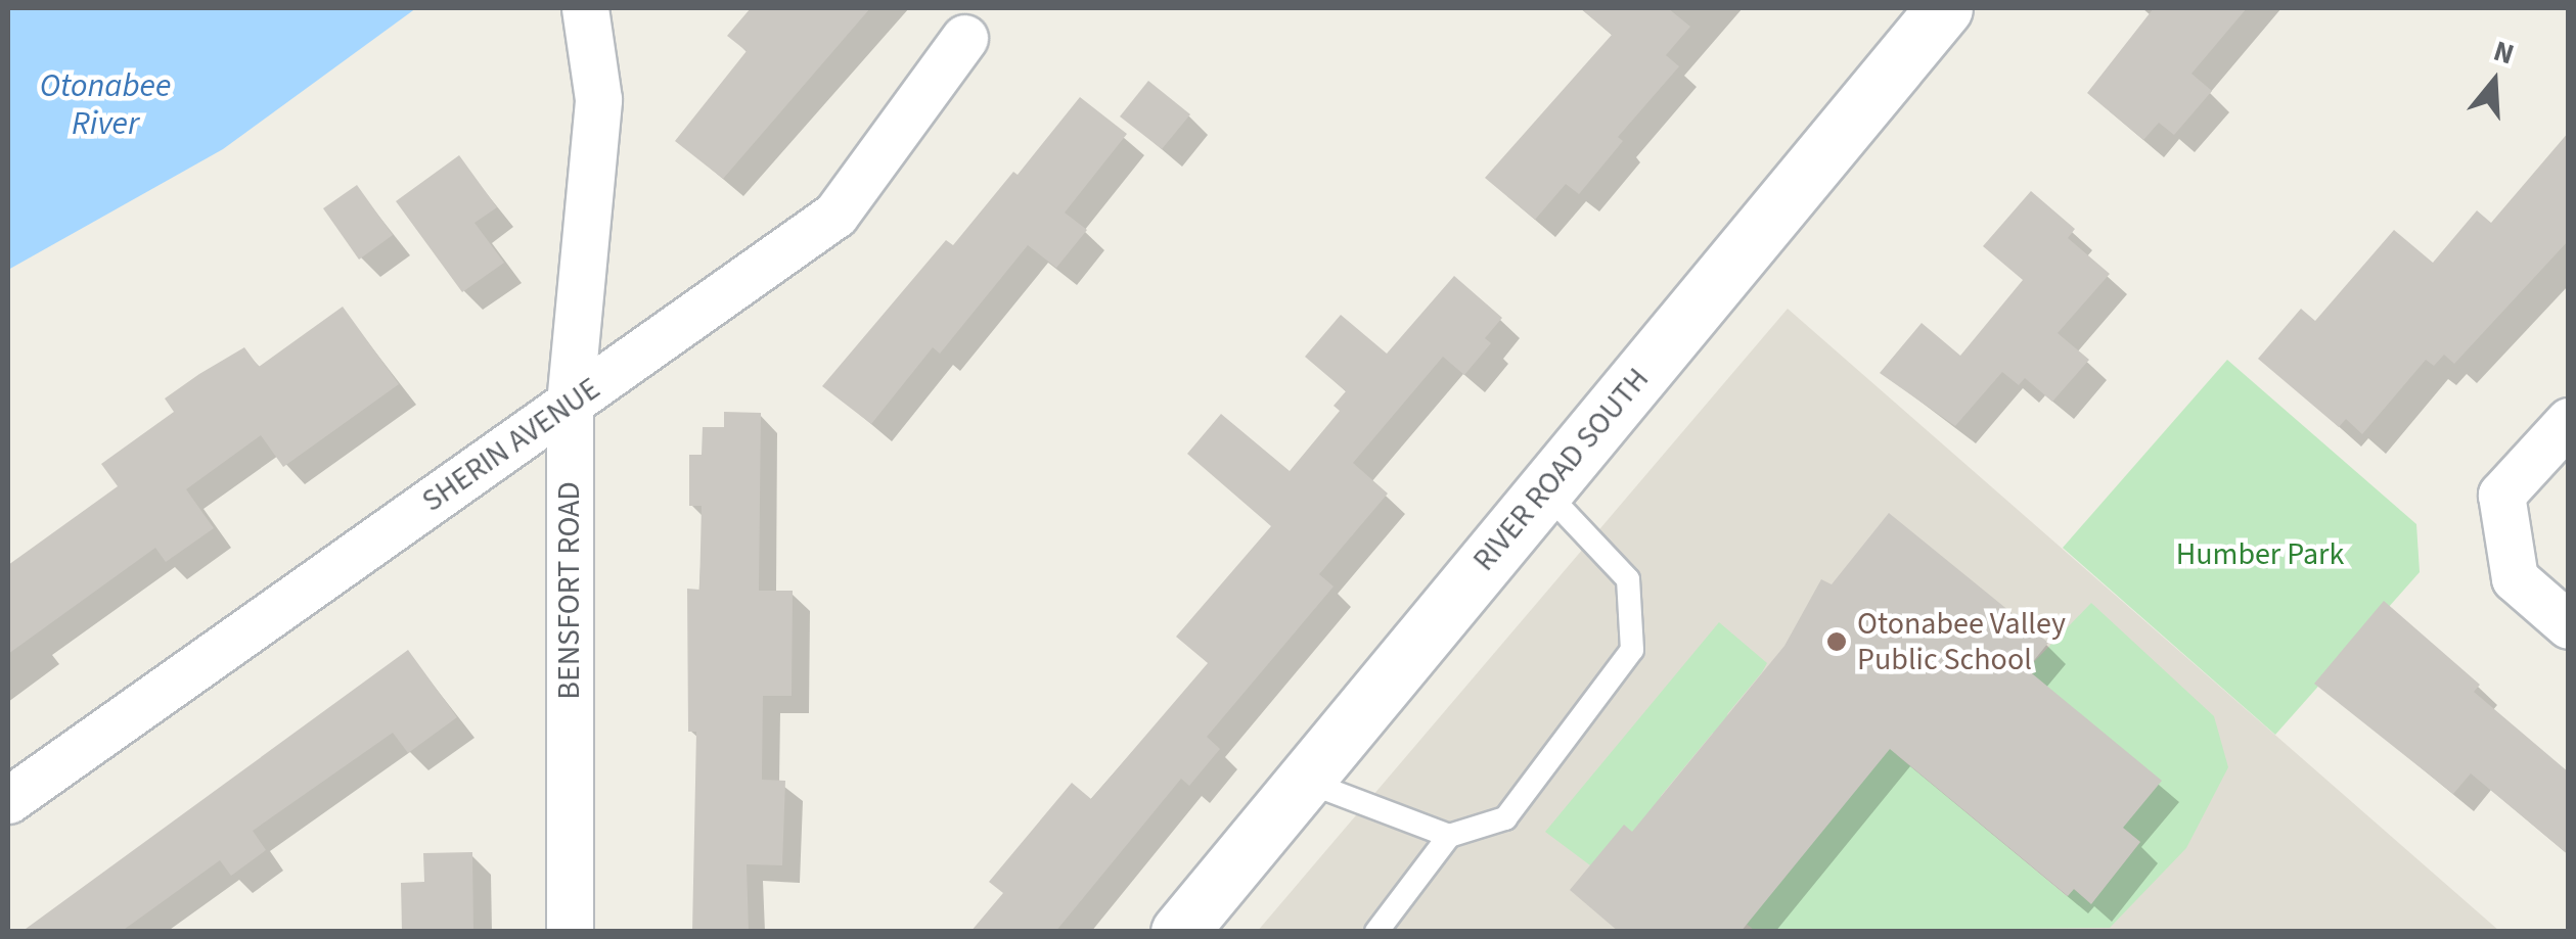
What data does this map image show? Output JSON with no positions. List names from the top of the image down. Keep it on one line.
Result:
{"streets":{"street":["SHERIN AVENUE","RIVER ROAD SOUTH","BENSFORT ROAD"]},"crossings":[["SHERIN AVENUE","BENSFORT ROAD"]],"water":["Otonabee River"],"parks":["Humber Park"],"places":["Otonabee Valley Public School"],"north":"top"}
